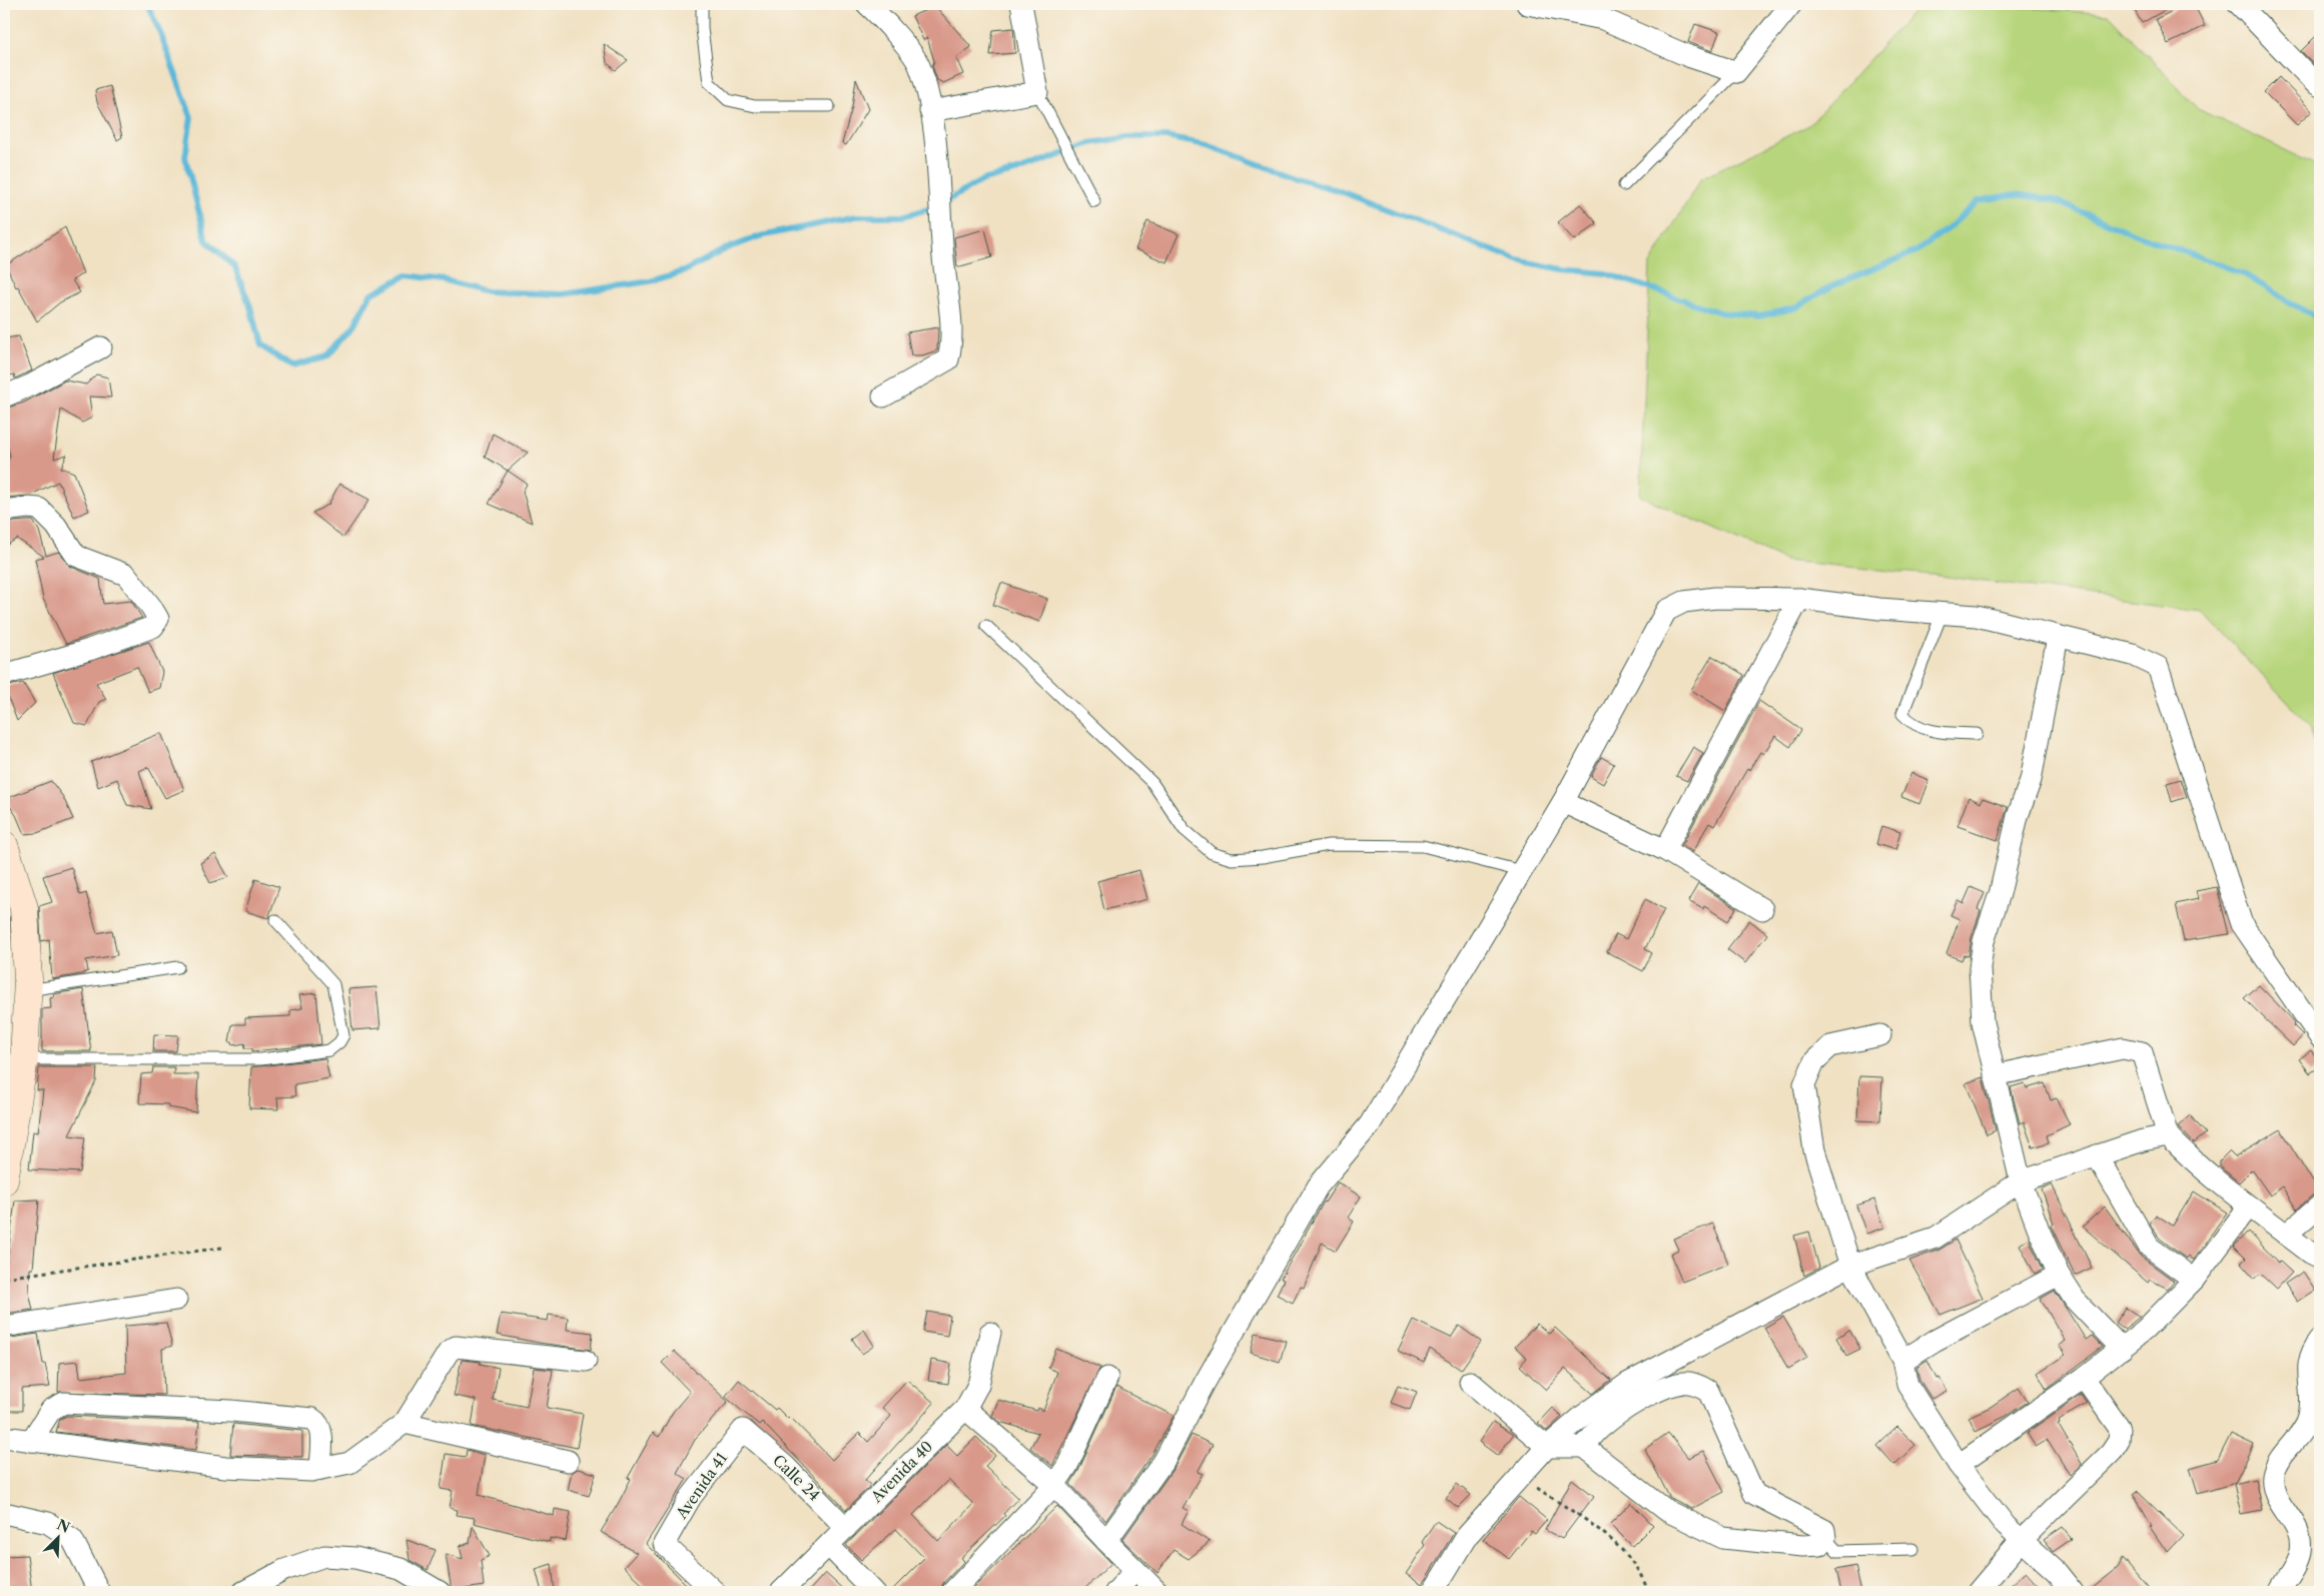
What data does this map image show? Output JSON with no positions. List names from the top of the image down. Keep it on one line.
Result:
{"streets":{"street":["Avenida 40","Calle 24","Avenida 41"]},"crossings":[["Avenida 40","Calle 24"],["Calle 24","Avenida 41"]],"north":"top right"}
